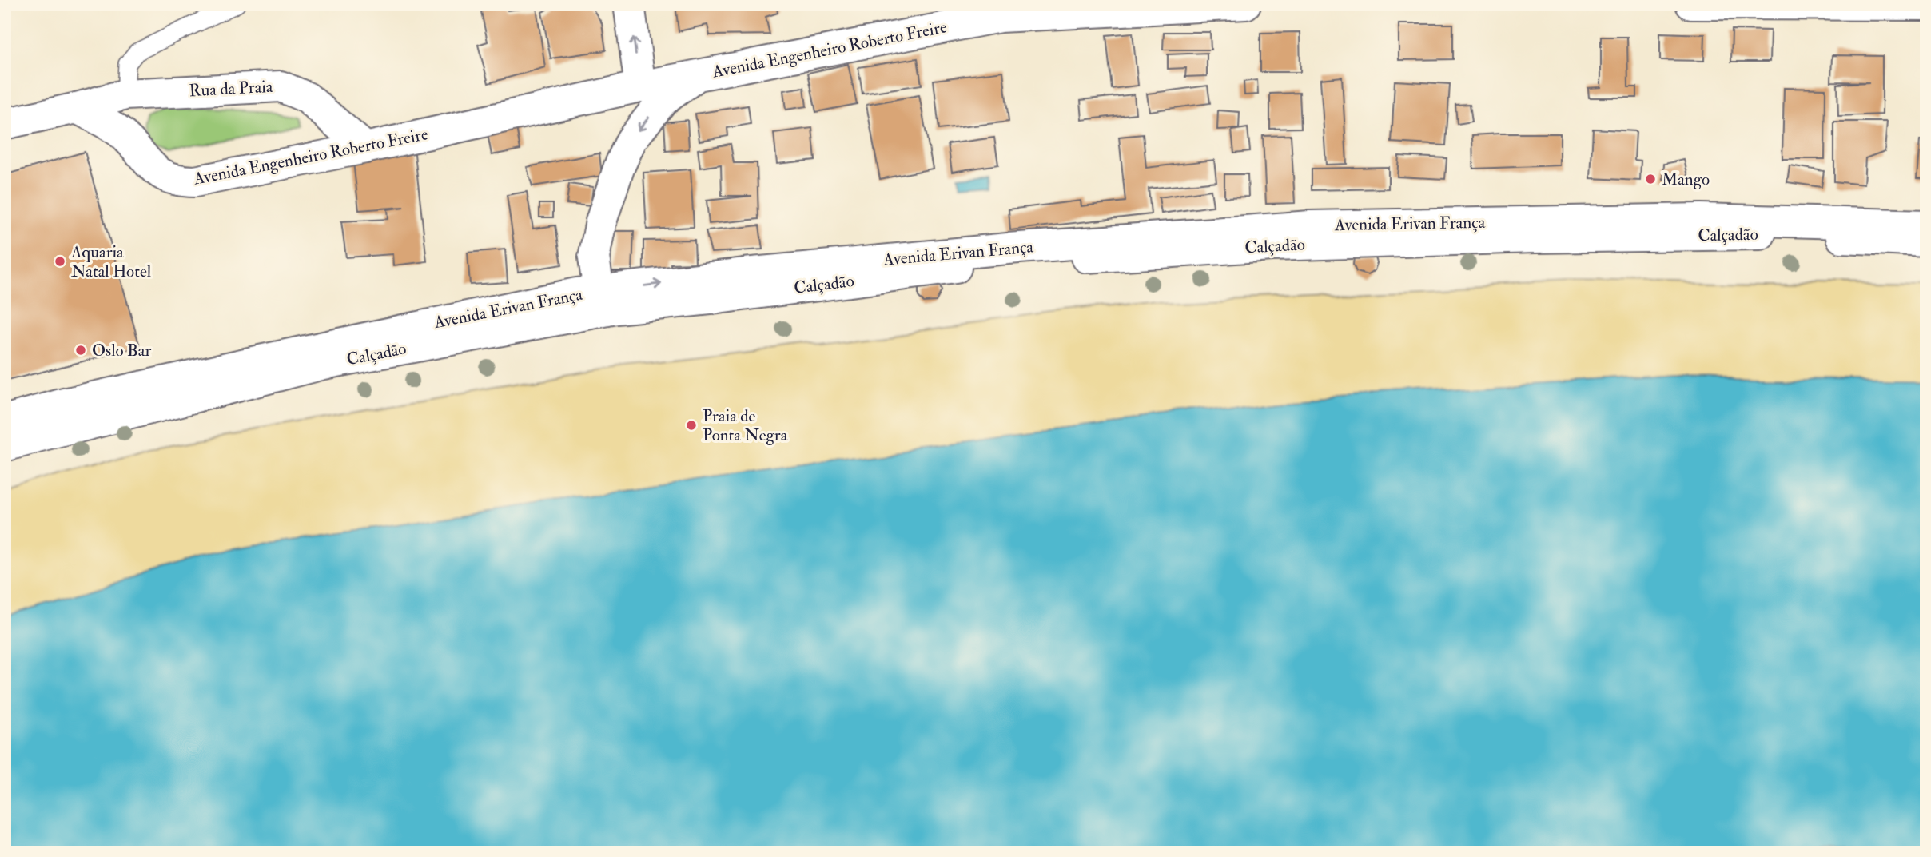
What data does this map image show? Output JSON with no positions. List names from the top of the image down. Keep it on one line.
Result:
{"streets":{"street":["Avenida Engenheiro Roberto Freire","Rua da Praia","Avenida Erivan França","Calçadão"]},"crossings":[["Avenida Engenheiro Roberto Freire","Rua da Praia"],["Avenida Engenheiro Roberto Freire","Avenida Erivan França"]],"one_way":["Avenida Erivan França"],"places":["Mango","Aquaria Natal Hotel","Oslo Bar","Praia de Ponta Negra"]}
